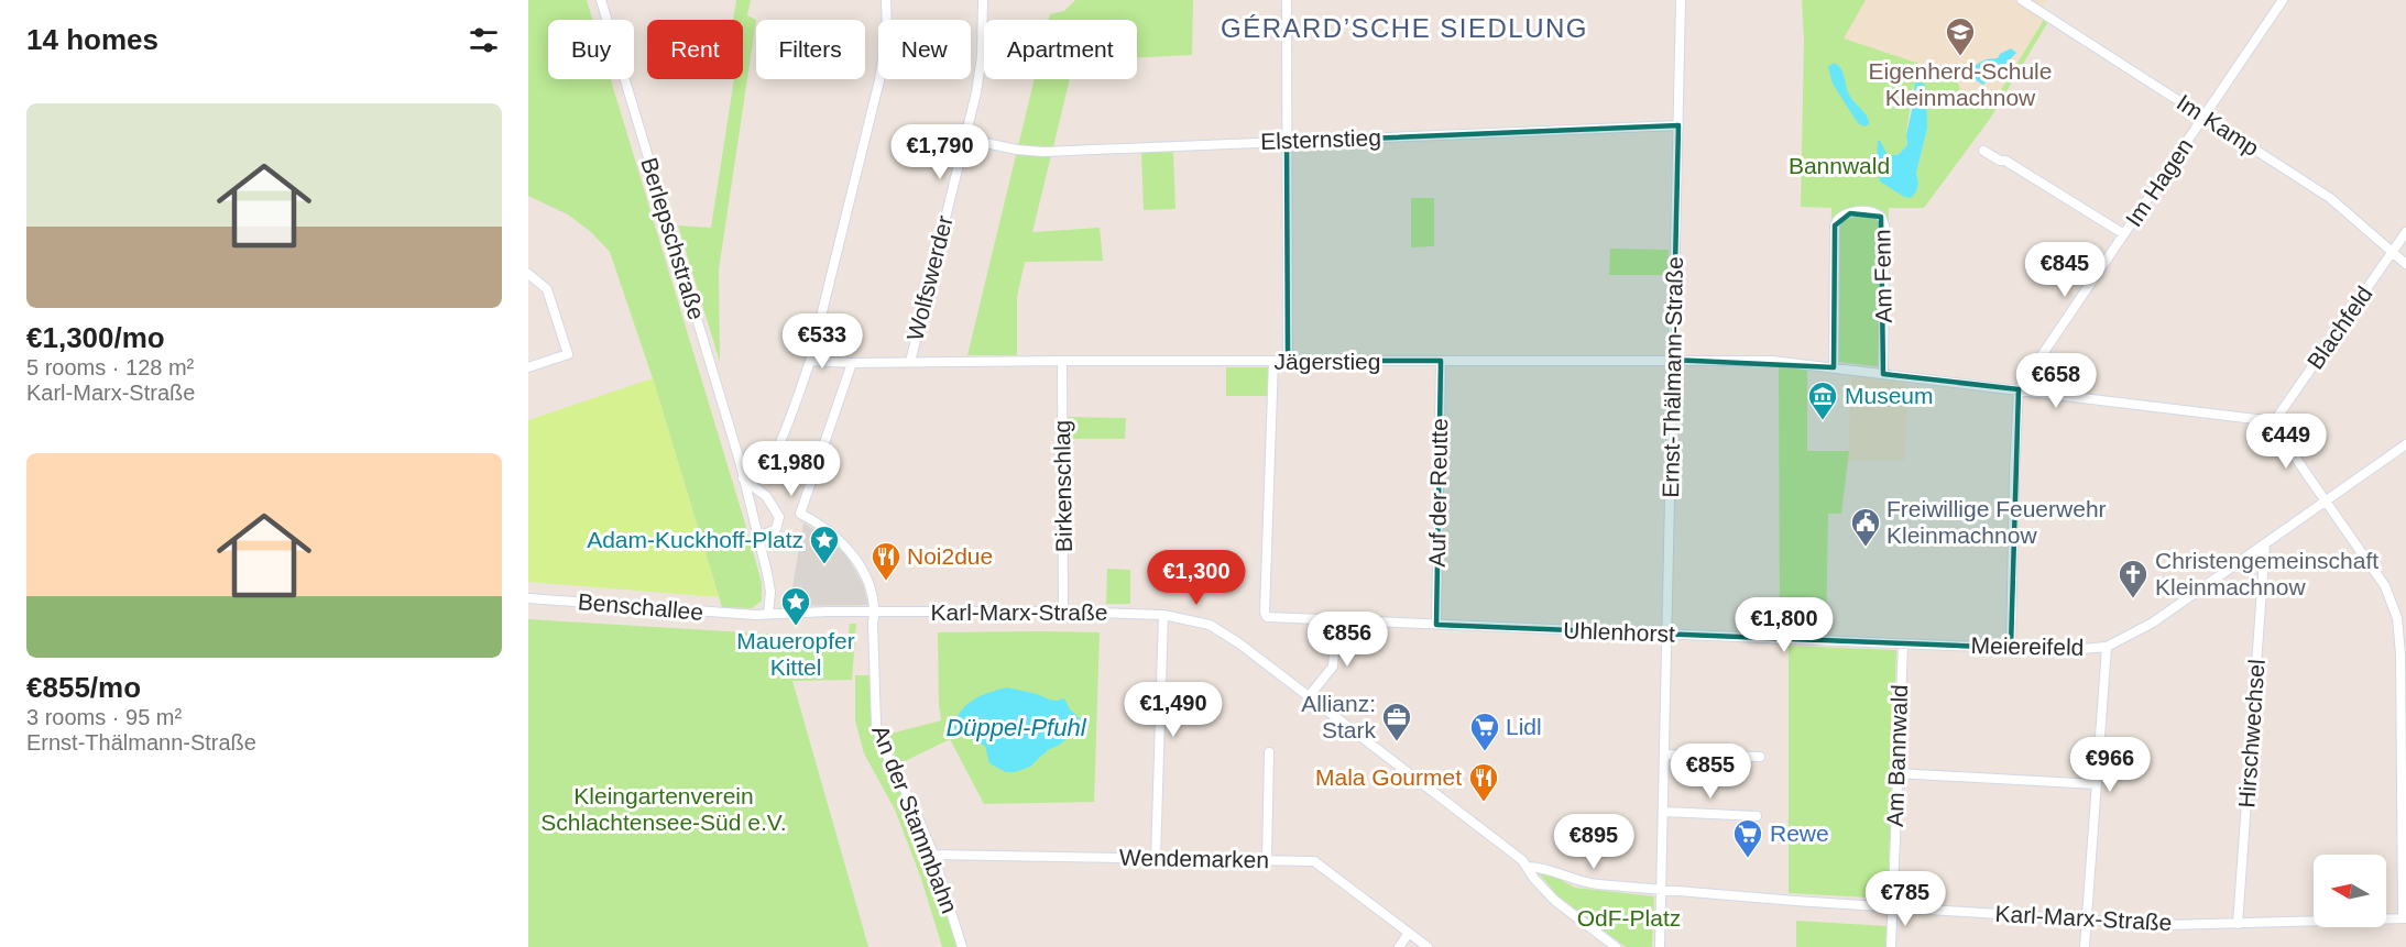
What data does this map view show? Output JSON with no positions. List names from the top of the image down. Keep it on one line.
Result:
{"streets":{"street":["Im Kamp","Elsternstieg","Im Hagen","Berlepschstraße","Am Fenn","Wolfswerder","Blachfeld","Jägerstieg","Ernst-Thälmann-Straße","Birkenschlag","Auf der Reutte","Benschallee","Karl-Marx-Straße","Uhlenhorst","Meiereifeld","Hirschwechsel","Am Bannwald","An der Stammbahn","Wendemarken"]},"crossings":[["Im Kamp","Im Hagen"],["Im Kamp","Blachfeld"],["Elsternstieg","Wolfswerder"],["Elsternstieg","Ernst-Thälmann-Straße"],["Im Hagen","Jägerstieg"],["Berlepschstraße","Karl-Marx-Straße"],["Am Fenn","Jägerstieg"],["Wolfswerder","Jägerstieg"],["Blachfeld","Jägerstieg"],["Jägerstieg","Ernst-Thälmann-Straße"],["Jägerstieg","Birkenschlag"],["Jägerstieg","Auf der Reutte"],["Jägerstieg","Uhlenhorst"],["Ernst-Thälmann-Straße","Karl-Marx-Straße"],["Ernst-Thälmann-Straße","Uhlenhorst"],["Birkenschlag","Karl-Marx-Straße"],["Auf der Reutte","Uhlenhorst"],["Benschallee","Karl-Marx-Straße"],["Karl-Marx-Straße","Hirschwechsel"],["Karl-Marx-Straße","Am Bannwald"],["Karl-Marx-Straße","An der Stammbahn"],["Uhlenhorst","Meiereifeld"],["Uhlenhorst","Am Bannwald"],["Meiereifeld","Hirschwechsel"],["Meiereifeld","Am Bannwald"],["An der Stammbahn","Wendemarken"]],"districts":["GÉRARD’SCHE SIEDLUNG"],"water":["Düppel-Pfuhl"],"parks":["Bannwald","Kleingartenverein Schlachtensee-Süd e.V.","OdF-Platz"],"places":{"school or university":["Eigenherd-Schule Kleinmachnow"],"museum":["Museum"],"public building":["Freiwillige Feuerwehr Kleinmachnow"],"place":["Adam-Kuckhoff-Platz","Maueropfer Kittel"],"restaurant":["Noi2due","Mala Gourmet"],"church":["Christengemeinschaft Kleinmachnow"],"office":["Allianz: Stark"],"supermarket":["Lidl","Rewe"]},"north":"left","page":{"heading":"14 homes","chip":["Buy","Rent","Filters","New","Apartment"],"list":[{"name":"€1,300/mo","note":"5 rooms · 128 m² · Karl-Marx-Straße"},{"name":"€855/mo","note":"3 rooms · 95 m² · Ernst-Thälmann-Straße"}],"price":["€1,790","€845","€533","€658","€449","€1,980","€1,300","€1,800","€856","€1,490","€966","€855","€895","€785"]}}
